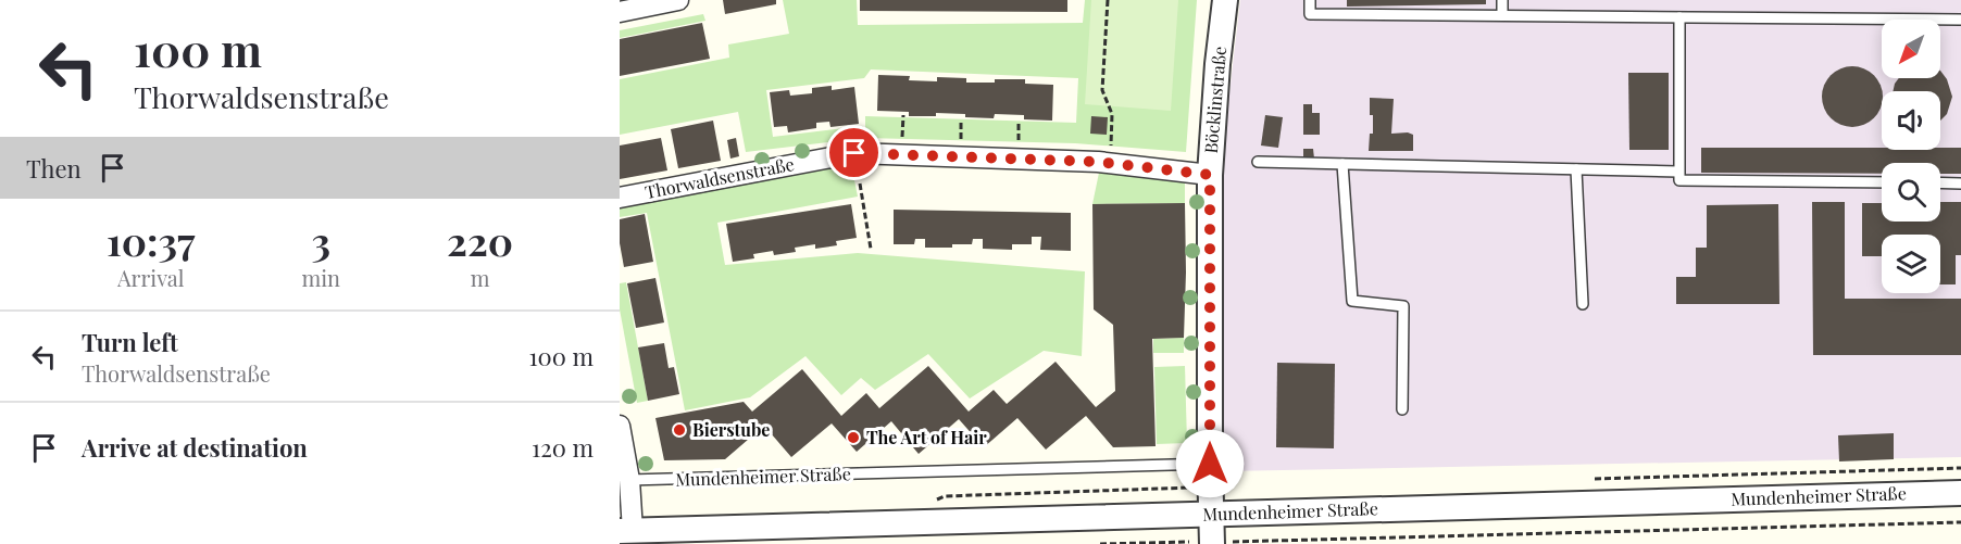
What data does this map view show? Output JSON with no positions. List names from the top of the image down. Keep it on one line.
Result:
{"streets":{"street":["Böcklinstraße","Thorwaldsenstraße","Mundenheimer Straße"]},"crossings":[["Böcklinstraße","Thorwaldsenstraße"],["Böcklinstraße","Mundenheimer Straße"]],"places":["Bierstube","The Art of Hair"],"north":"bottom left","page":{"turn":["100 m","Thorwaldsenstraße"],"then":"Then","eta":["10:37","Arrival","3","min","220","m"],"list":[{"name":"Turn left","note":"Thorwaldsenstraße","value":"100 m"},{"name":"Arrive at destination","value":"120 m"}]}}
